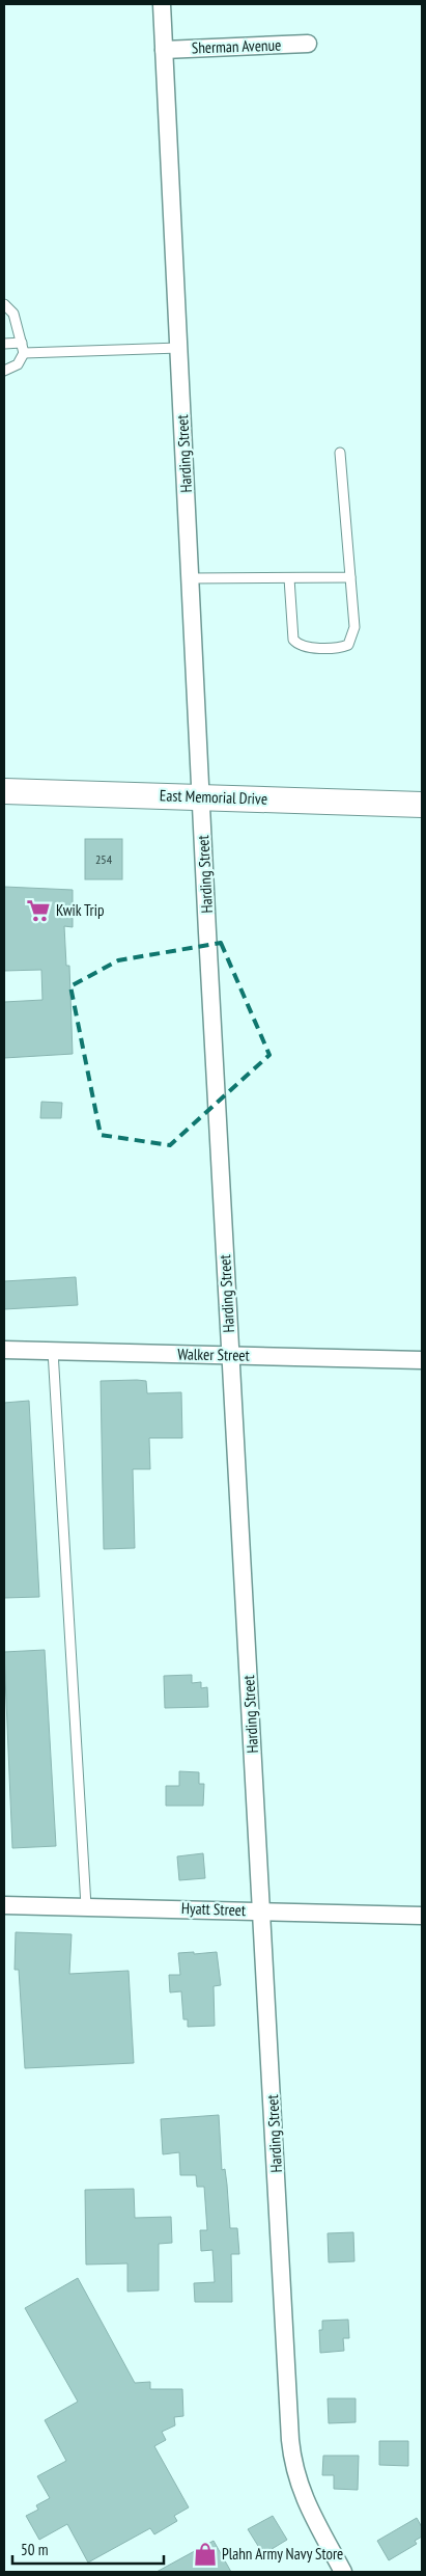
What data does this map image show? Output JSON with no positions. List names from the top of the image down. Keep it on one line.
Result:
{"streets":{"main road":["East Memorial Drive"],"street":["Sherman Avenue","Harding Street","Walker Street","Hyatt Street"]},"crossings":[["Sherman Avenue","Harding Street"],["Harding Street","East Memorial Drive"],["Harding Street","Walker Street"],["Harding Street","Hyatt Street"]],"places":{"supermarket":["Kwik Trip"],"shop":["Plahn Army Navy Store"]},"house_numbers":["254"],"scale_bar":"50 m"}
